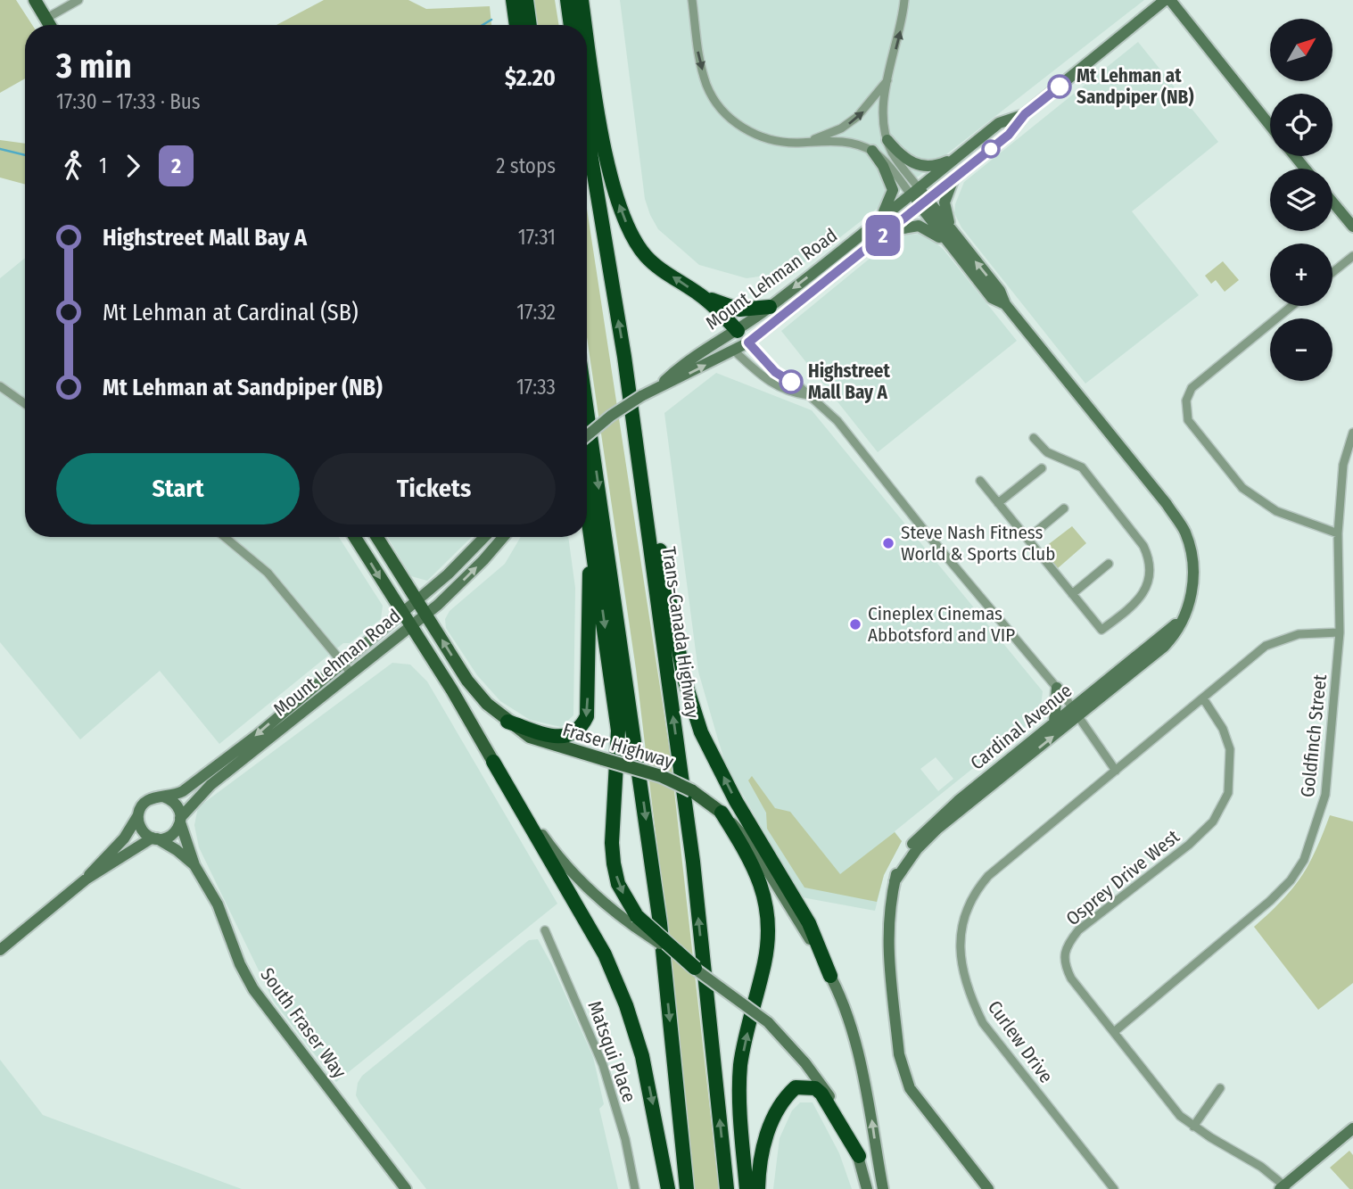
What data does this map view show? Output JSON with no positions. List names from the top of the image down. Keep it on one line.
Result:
{"streets":{"highway":["Trans-Canada Highway"],"main road":["Mount Lehman Road","Cardinal Avenue","Fraser Highway","South Fraser Way"],"street":["Goldfinch Street","Osprey Drive West","Curlew Drive","Matsqui Place"]},"crossings":[["Mount Lehman Road","Cardinal Avenue"],["Mount Lehman Road","Fraser Highway"],["Mount Lehman Road","South Fraser Way"],["Goldfinch Street","Osprey Drive West"],["Goldfinch Street","Curlew Drive"],["Osprey Drive West","Curlew Drive"]],"places":["Mt Lehman at Sandpiper (NB)","Highstreet Mall Bay A","Steve Nash Fitness World & Sports Club","Cineplex Cinemas Abbotsford and VIP"],"lines":["bus line 2"],"north":"top right","page":{"on_map":"2","map_buttons":["+","−"],"heading":["3 min","17:30 – 17:33 · Bus","$2.20"],"legs":["1","2","2 stops"],"list":[{"name":"Highstreet Mall Bay A","value":"17:31"},{"name":"Mt Lehman at Cardinal (SB)","value":"17:32"},{"name":"Mt Lehman at Sandpiper (NB)","value":"17:33"}],"buttons":["Start","Tickets"]}}
